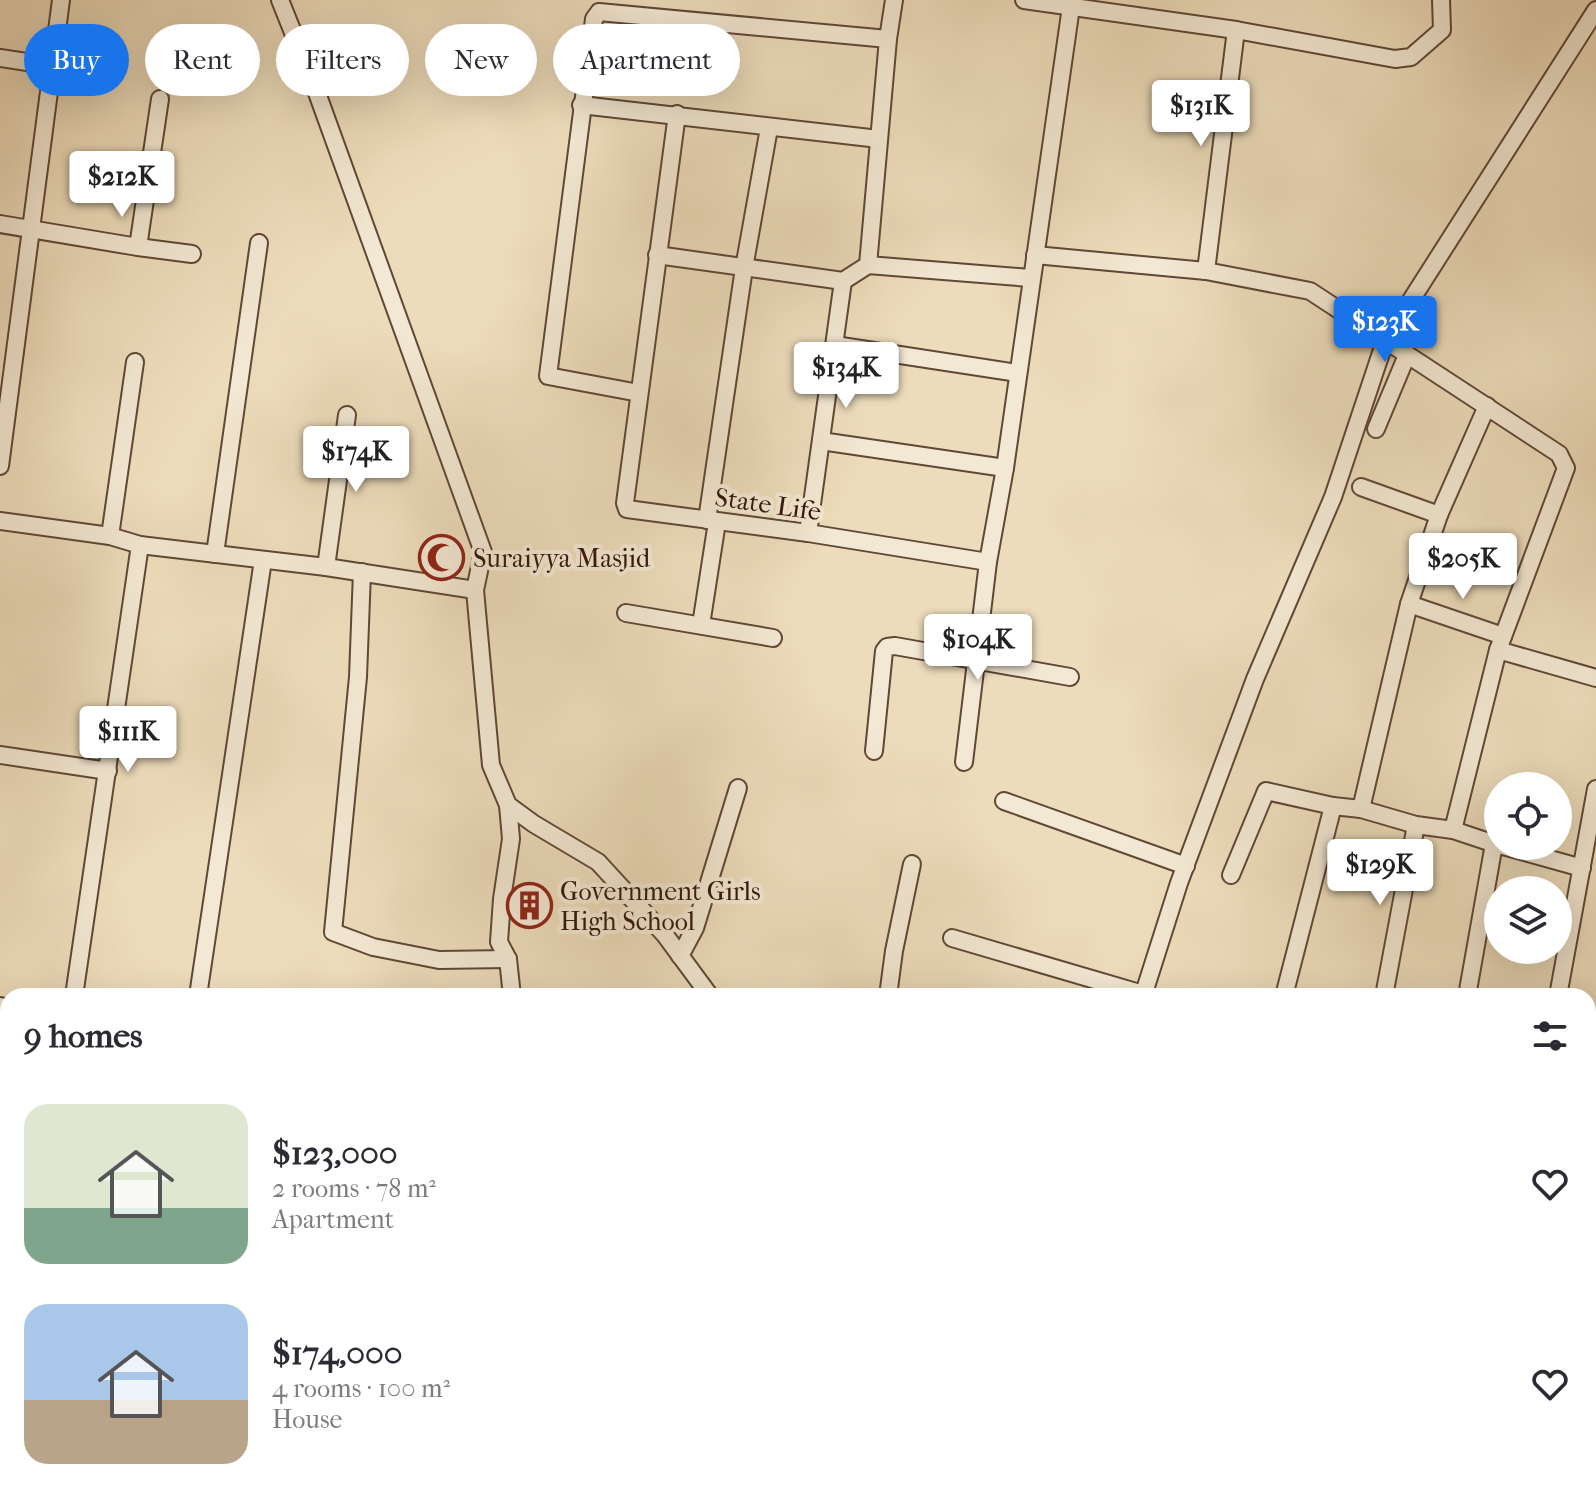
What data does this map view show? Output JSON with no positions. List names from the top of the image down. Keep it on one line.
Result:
{"streets":{"street":["State Life"]},"places":{"mosque":["Suraiyya Masjid"],"building":["Government Girls High School"]},"page":{"chip":["Buy","Rent","Filters","New","Apartment"],"price":["$131K","$212K","$123K","$134K","$174K","$205K","$104K","$111K","$129K"],"heading":"9 homes","list":[{"name":"$123,000","note":"2 rooms · 78 m² · Apartment"},{"name":"$174,000","note":"4 rooms · 100 m² · House"}]}}
